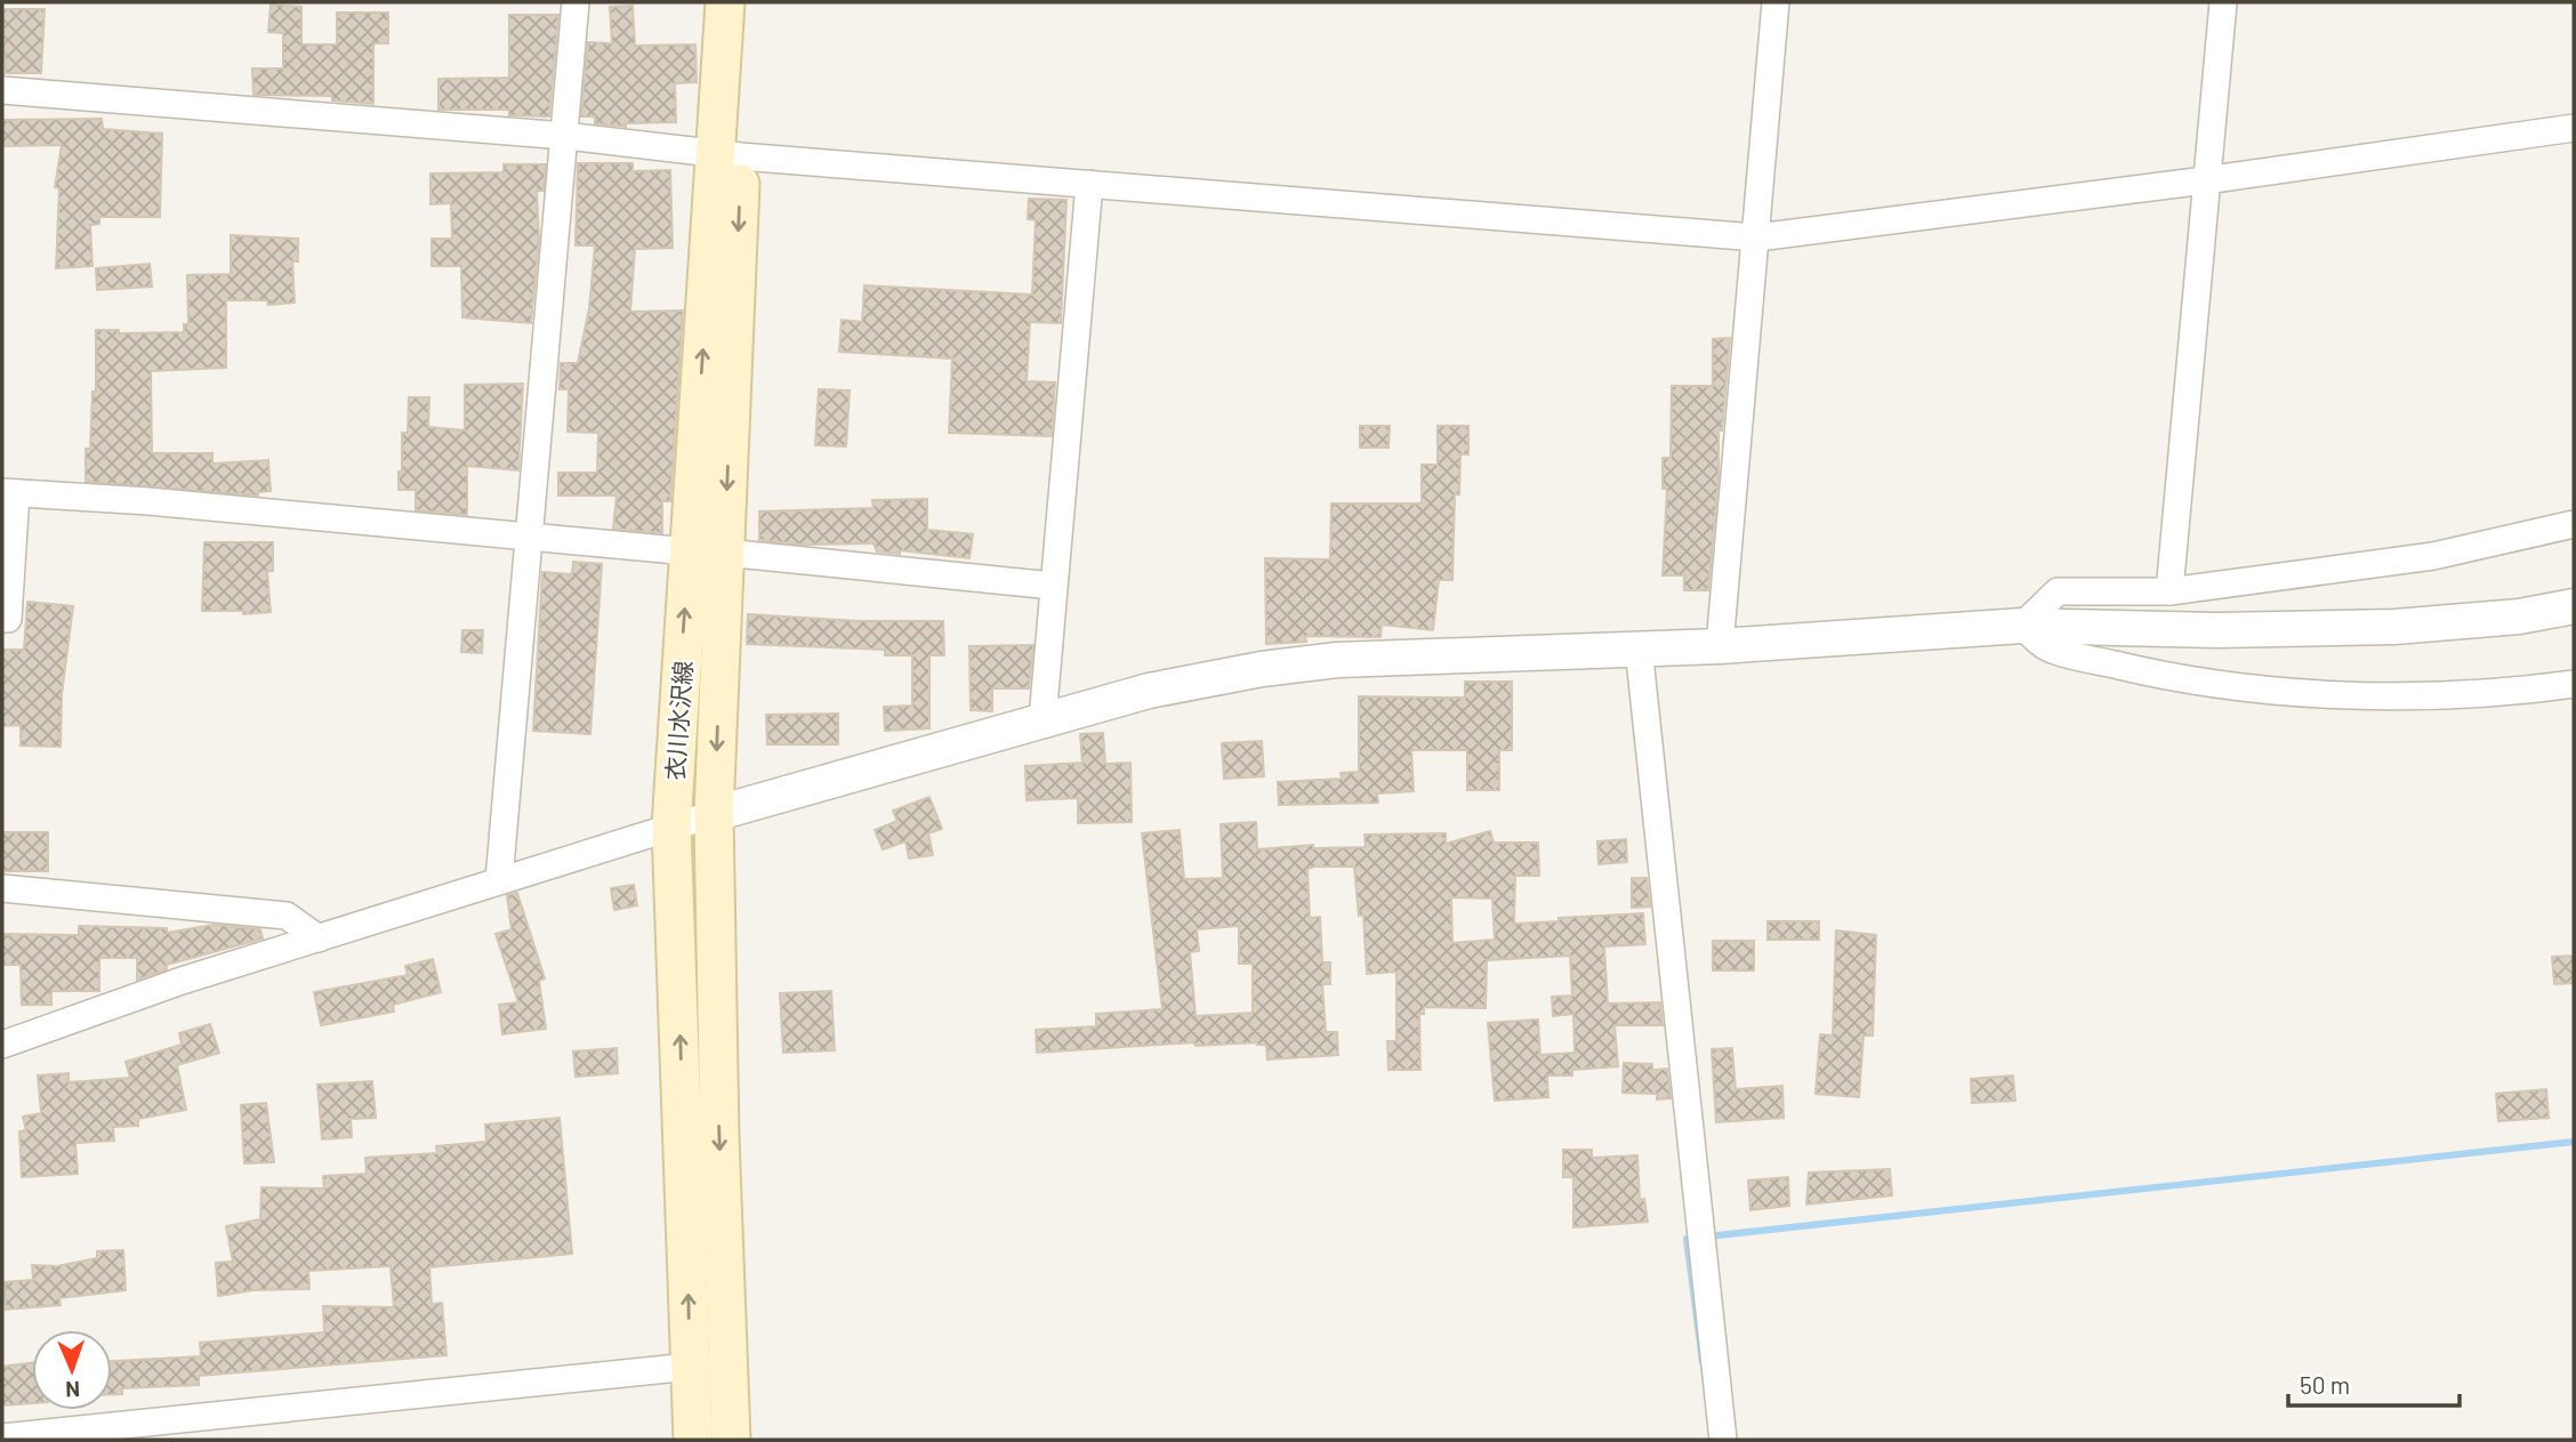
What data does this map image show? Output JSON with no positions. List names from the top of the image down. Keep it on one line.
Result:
{"streets":{"main road":["衣川水沢線"]},"scale_bar":"50 m","north":"bottom"}
